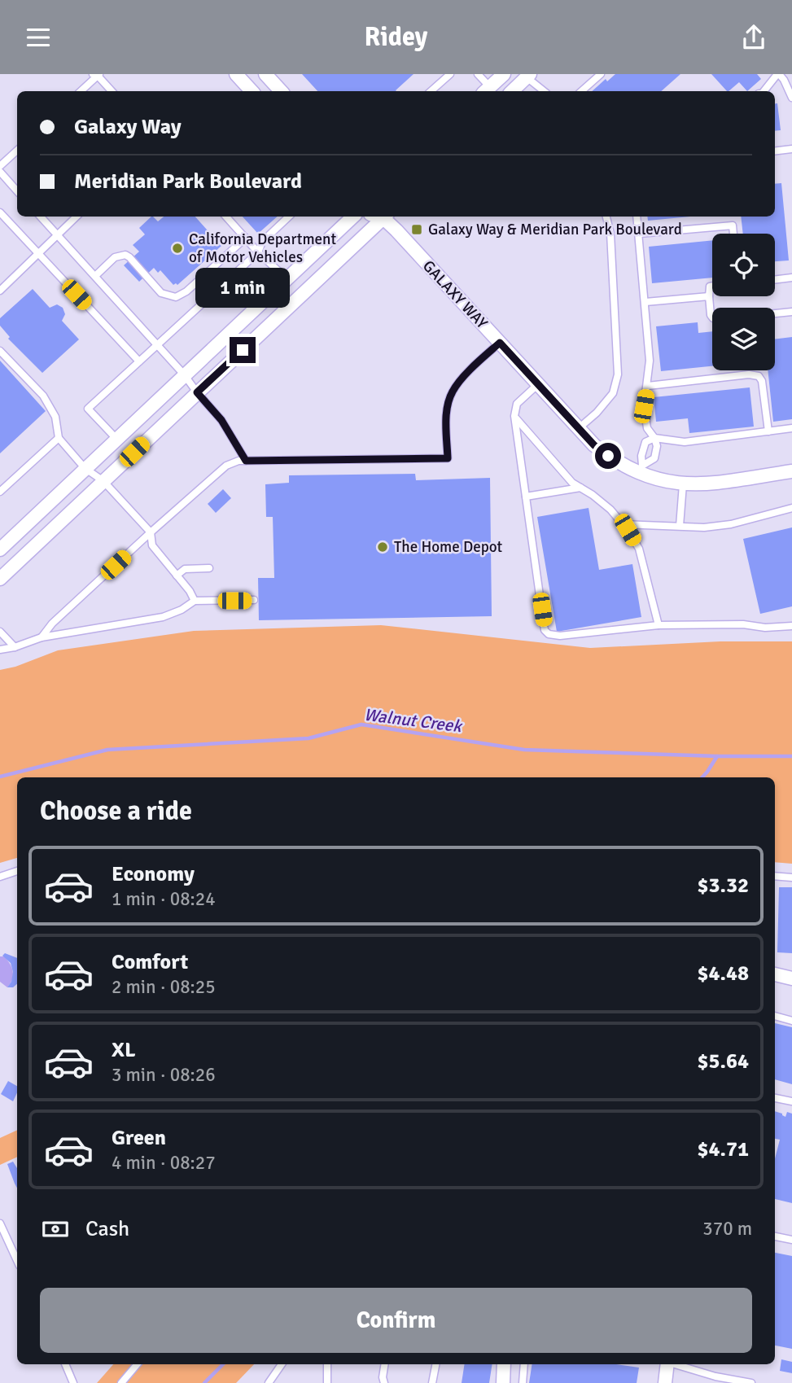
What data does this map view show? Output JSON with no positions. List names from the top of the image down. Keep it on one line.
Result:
{"streets":{"street":["GALAXY WAY"]},"water":["Walnut Creek"],"places":{"transit":["Galaxy Way & Meridian Park Boulevard"],"other":["California Department of Motor Vehicles","The Home Depot"]},"page":{"header":"Ridey","banner":["Galaxy Way","Meridian Park Boulevard"],"bubble":"1 min","heading":"Choose a ride","list":[{"name":"Economy","note":"1 min · 08:24","value":"$3.32"},{"name":"Comfort","note":"2 min · 08:25","value":"$4.48"},{"name":"XL","note":"3 min · 08:26","value":"$5.64"},{"name":"Green","note":"4 min · 08:27","value":"$4.71"}],"pay":["Cash","370 m"],"buttons":"Confirm"}}
